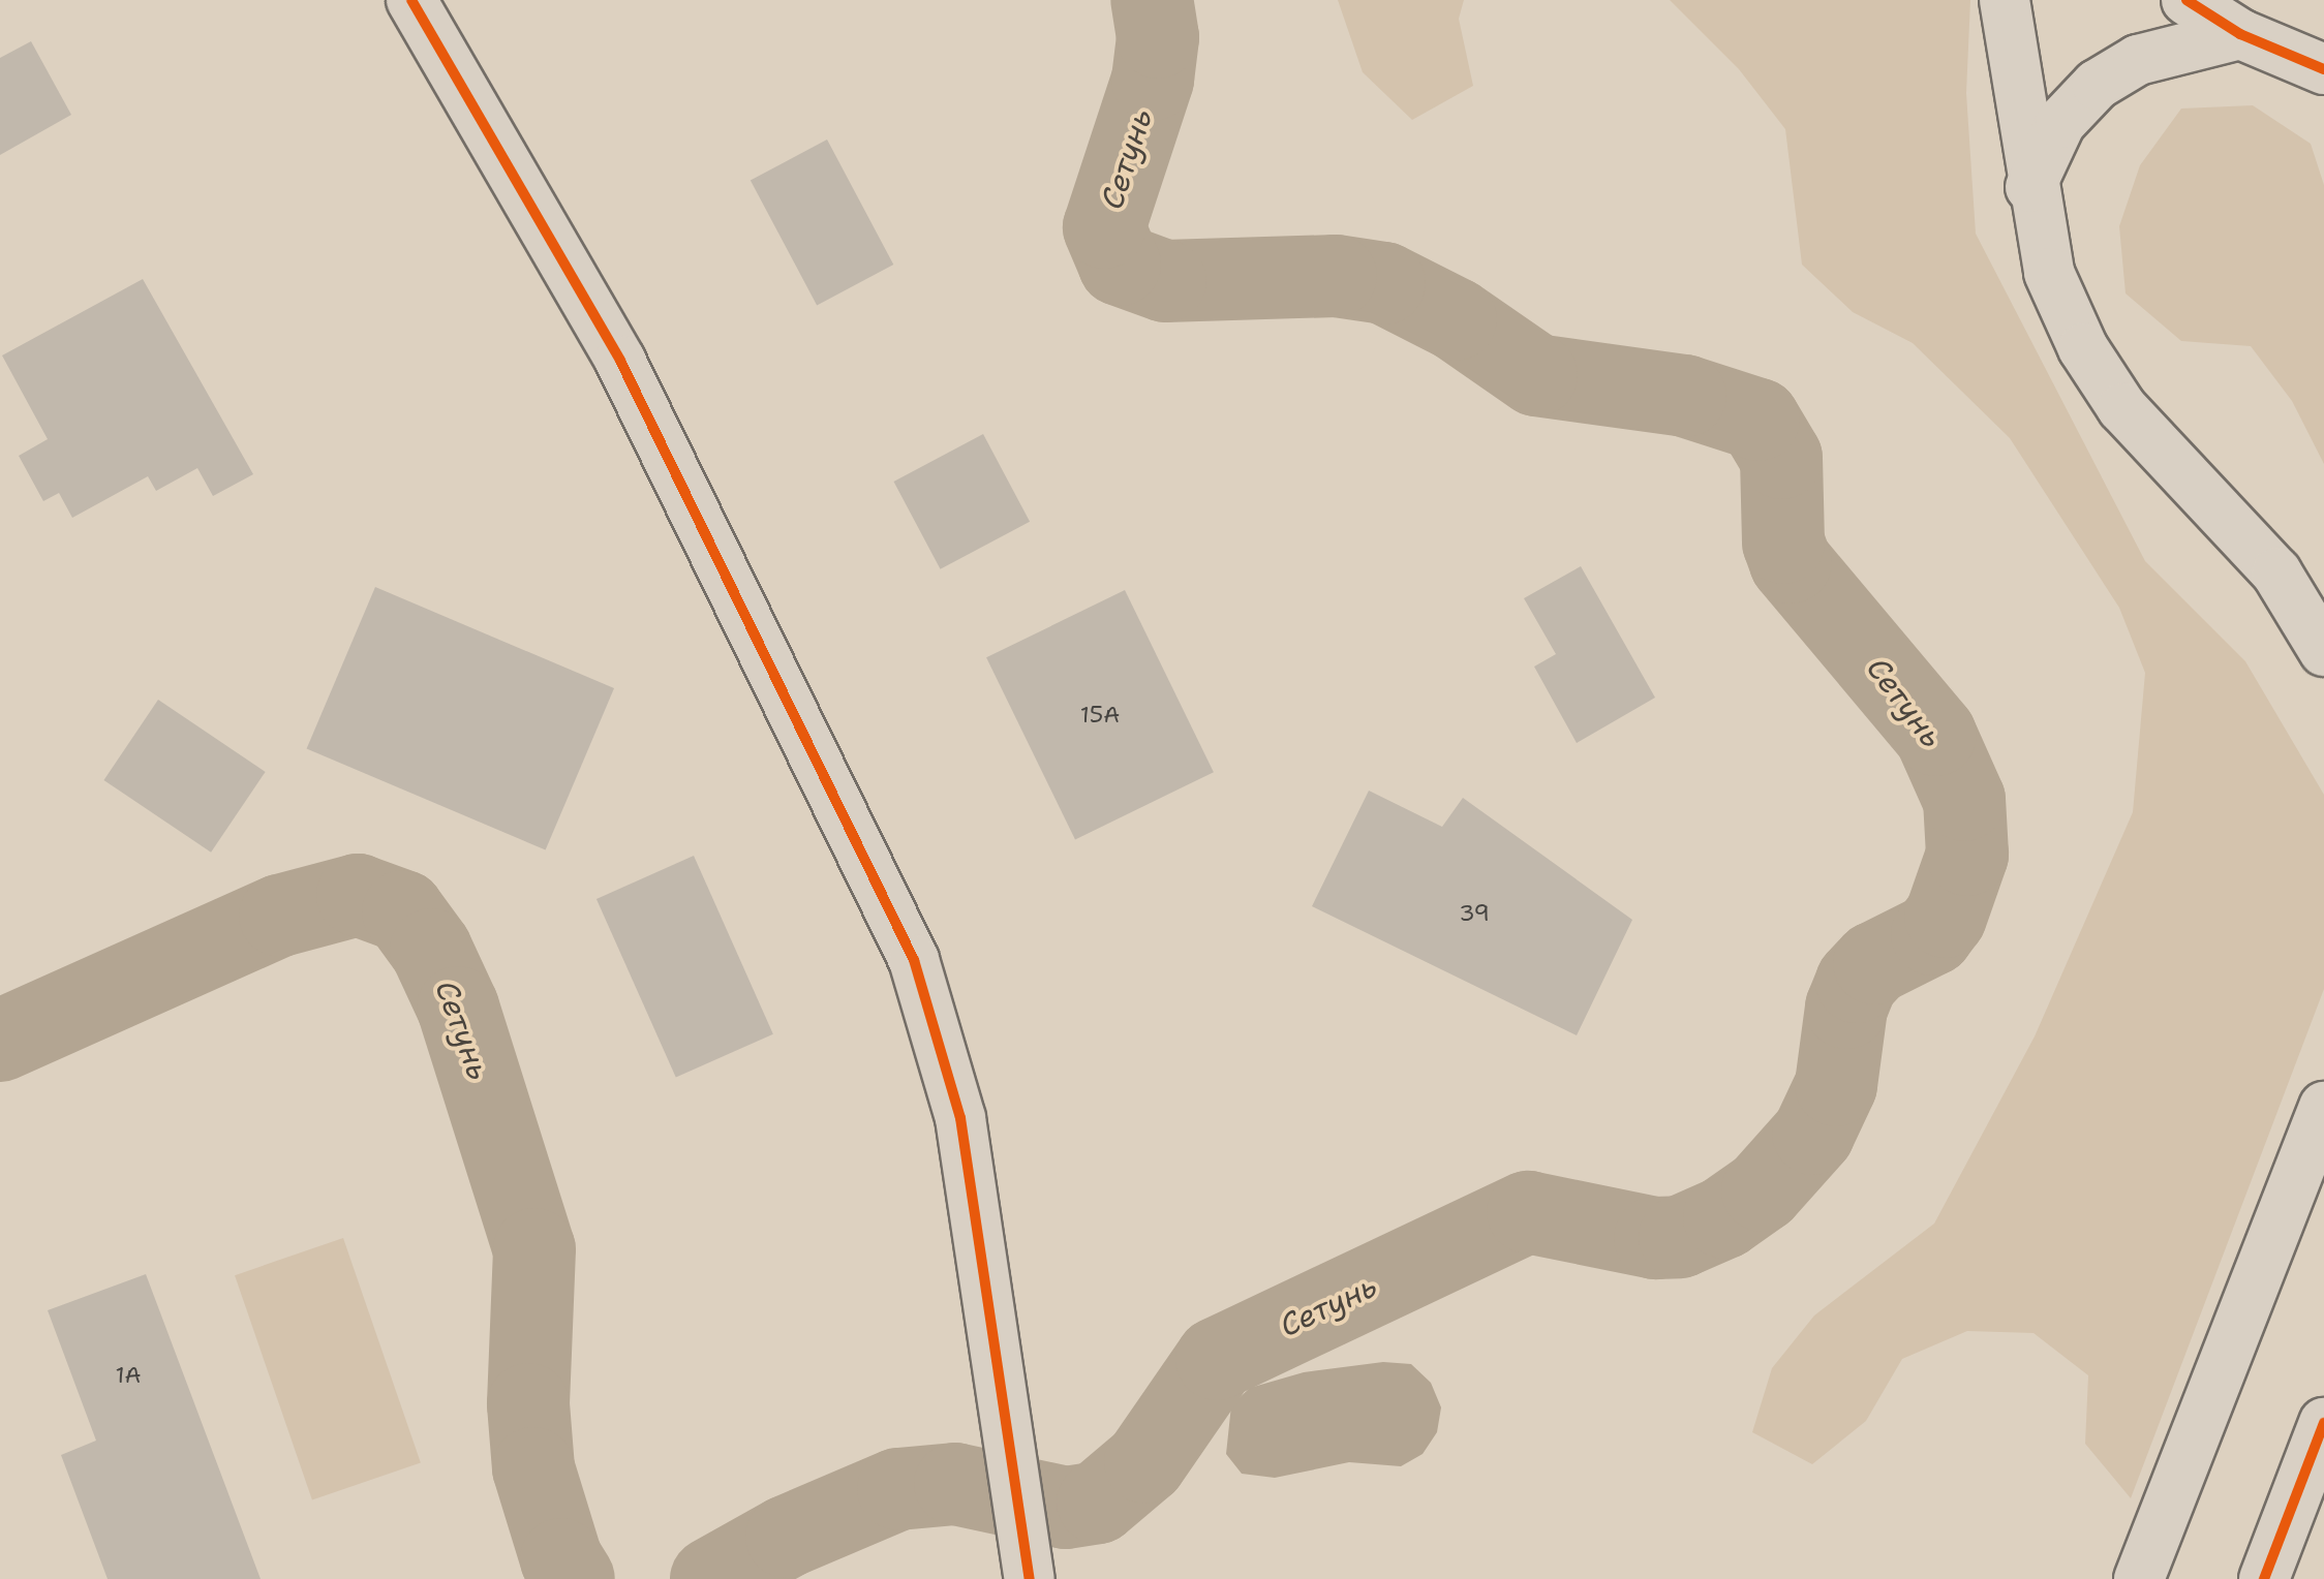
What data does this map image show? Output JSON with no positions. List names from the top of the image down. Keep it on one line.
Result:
{"water":["Сетунь"],"house_numbers":["15А","39","1А"]}
